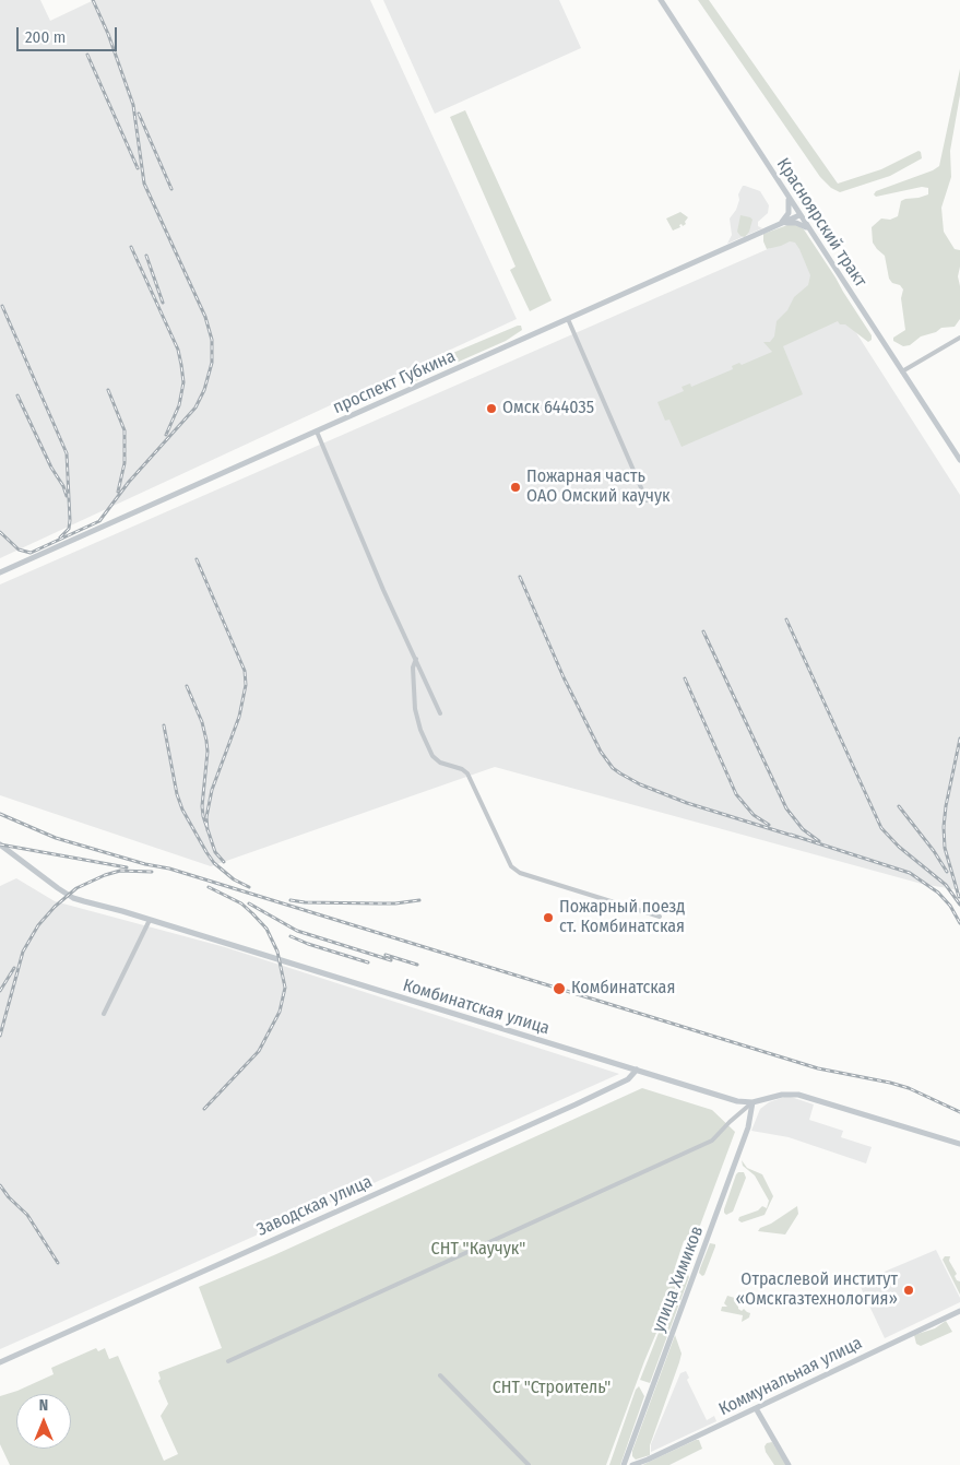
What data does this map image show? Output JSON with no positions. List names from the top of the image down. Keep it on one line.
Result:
{"streets":{"main road":["Красноярский тракт","проспект Губкина","Комбинатская улица","Заводская улица","улица Химиков","Коммунальная улица"]},"crossings":[["Красноярский тракт","проспект Губкина"],["Комбинатская улица","Заводская улица"],["Комбинатская улица","улица Химиков"]],"parks":["СНТ \"Каучук\"","СНТ \"Строитель\""],"places":["Омск 644035","Пожарная часть ОАО Омский каучук","Пожарный поезд ст. Комбинатская","Комбинатская","Отраслевой институт «Омскгазтехнология»"],"scale_bar":"200 m","north":"top"}
